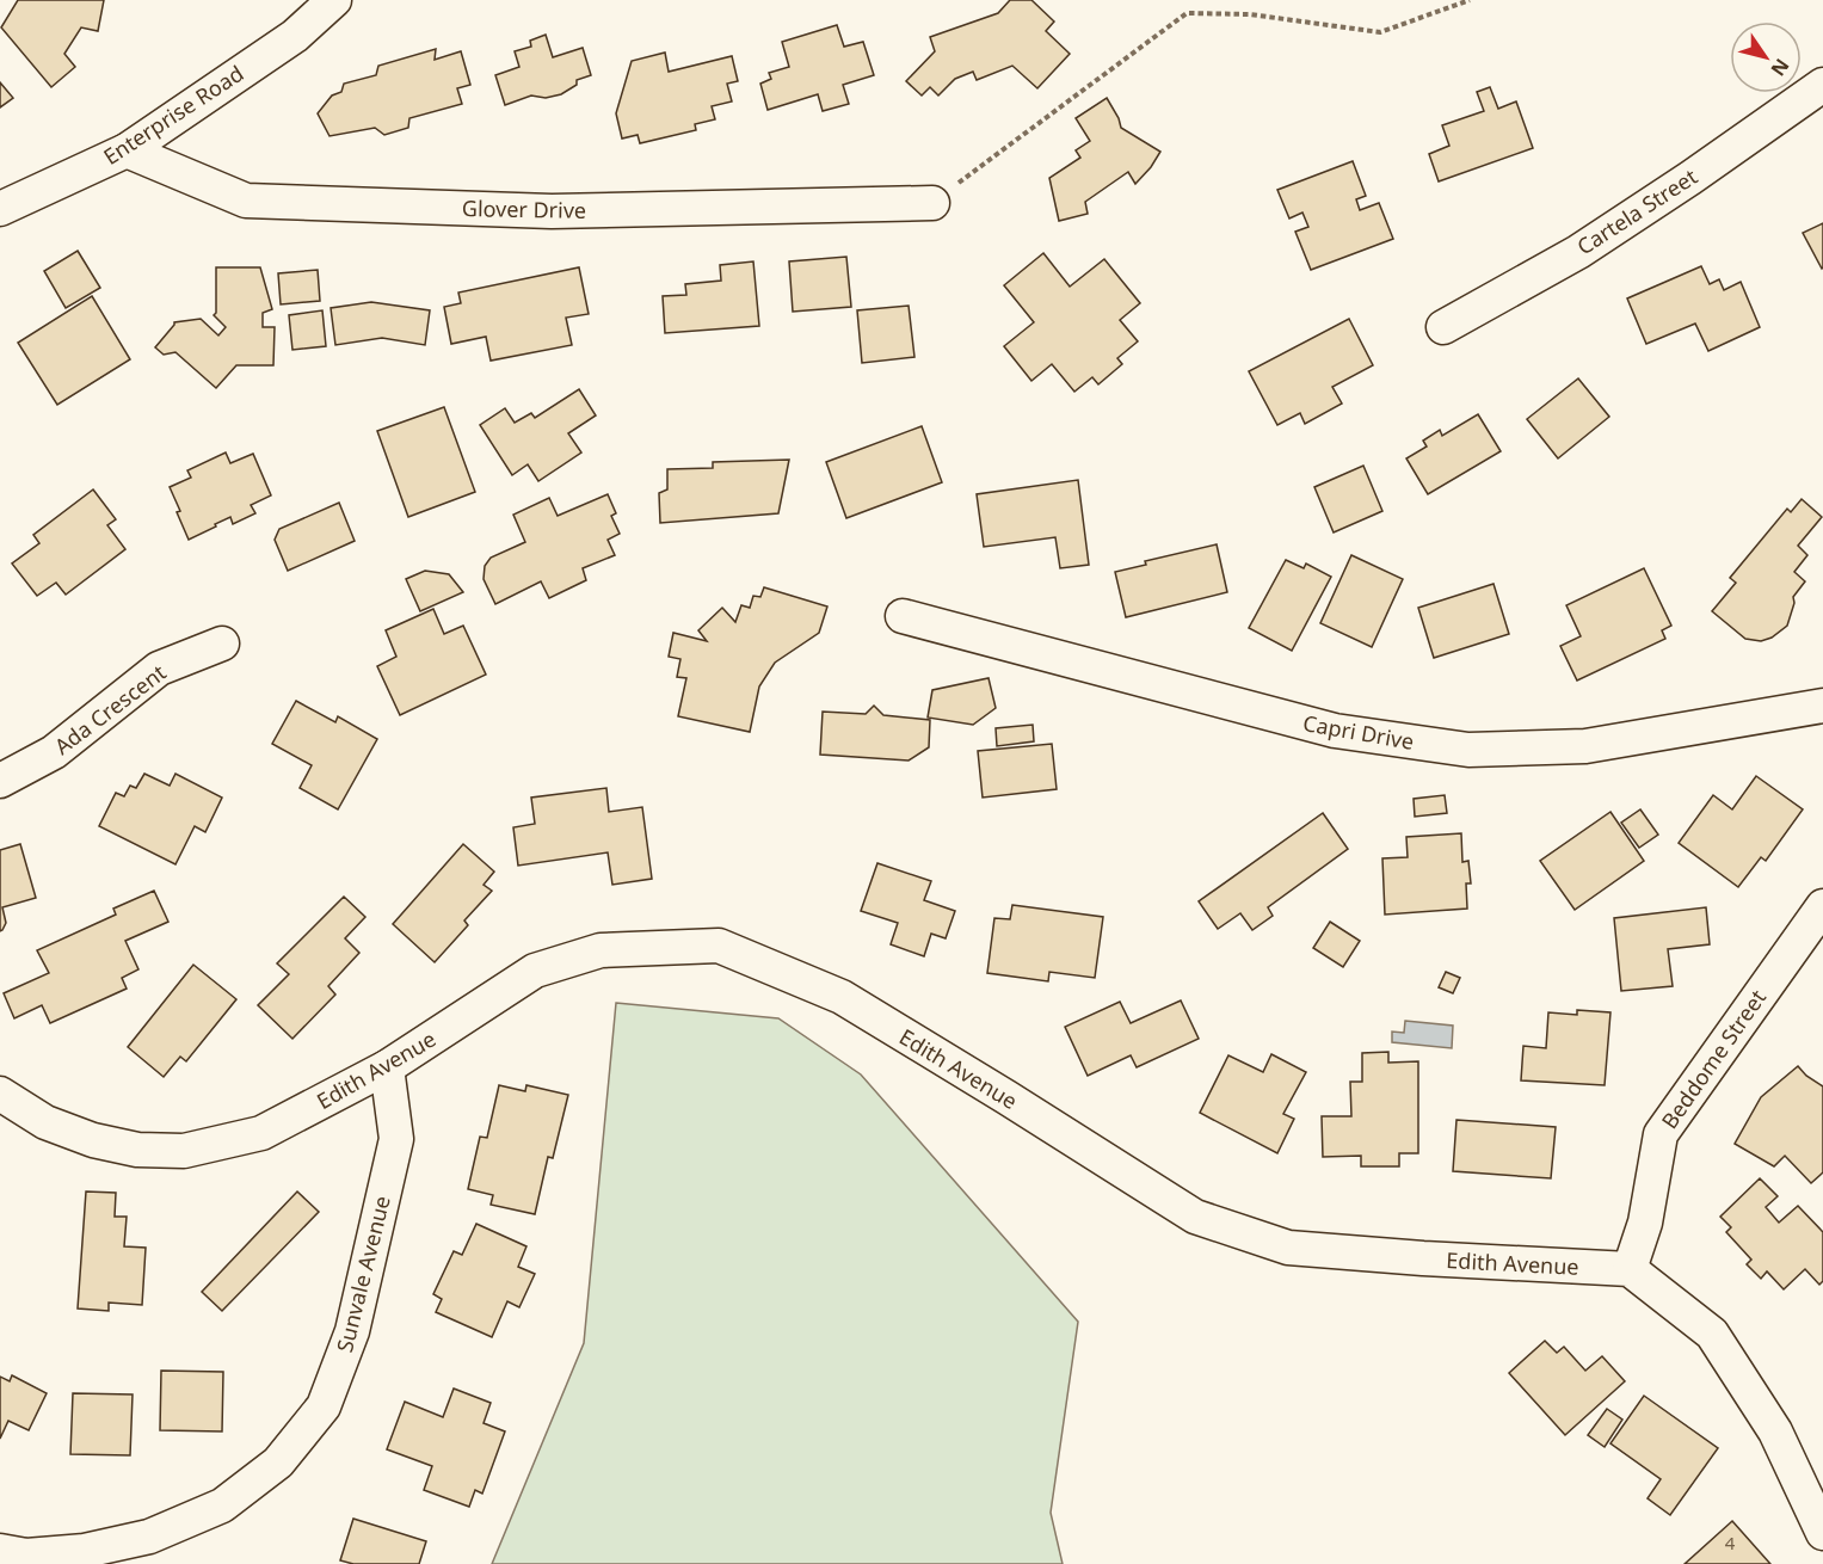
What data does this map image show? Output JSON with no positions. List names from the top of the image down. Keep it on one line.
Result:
{"streets":{"street":["Enterprise Road","Glover Drive","Cartela Street","Ada Crescent","Capri Drive","Beddome Street","Edith Avenue","Sunvale Avenue"]},"crossings":[["Enterprise Road","Glover Drive"],["Beddome Street","Edith Avenue"],["Edith Avenue","Sunvale Avenue"]],"house_numbers":["4"],"north":"bottom right"}
